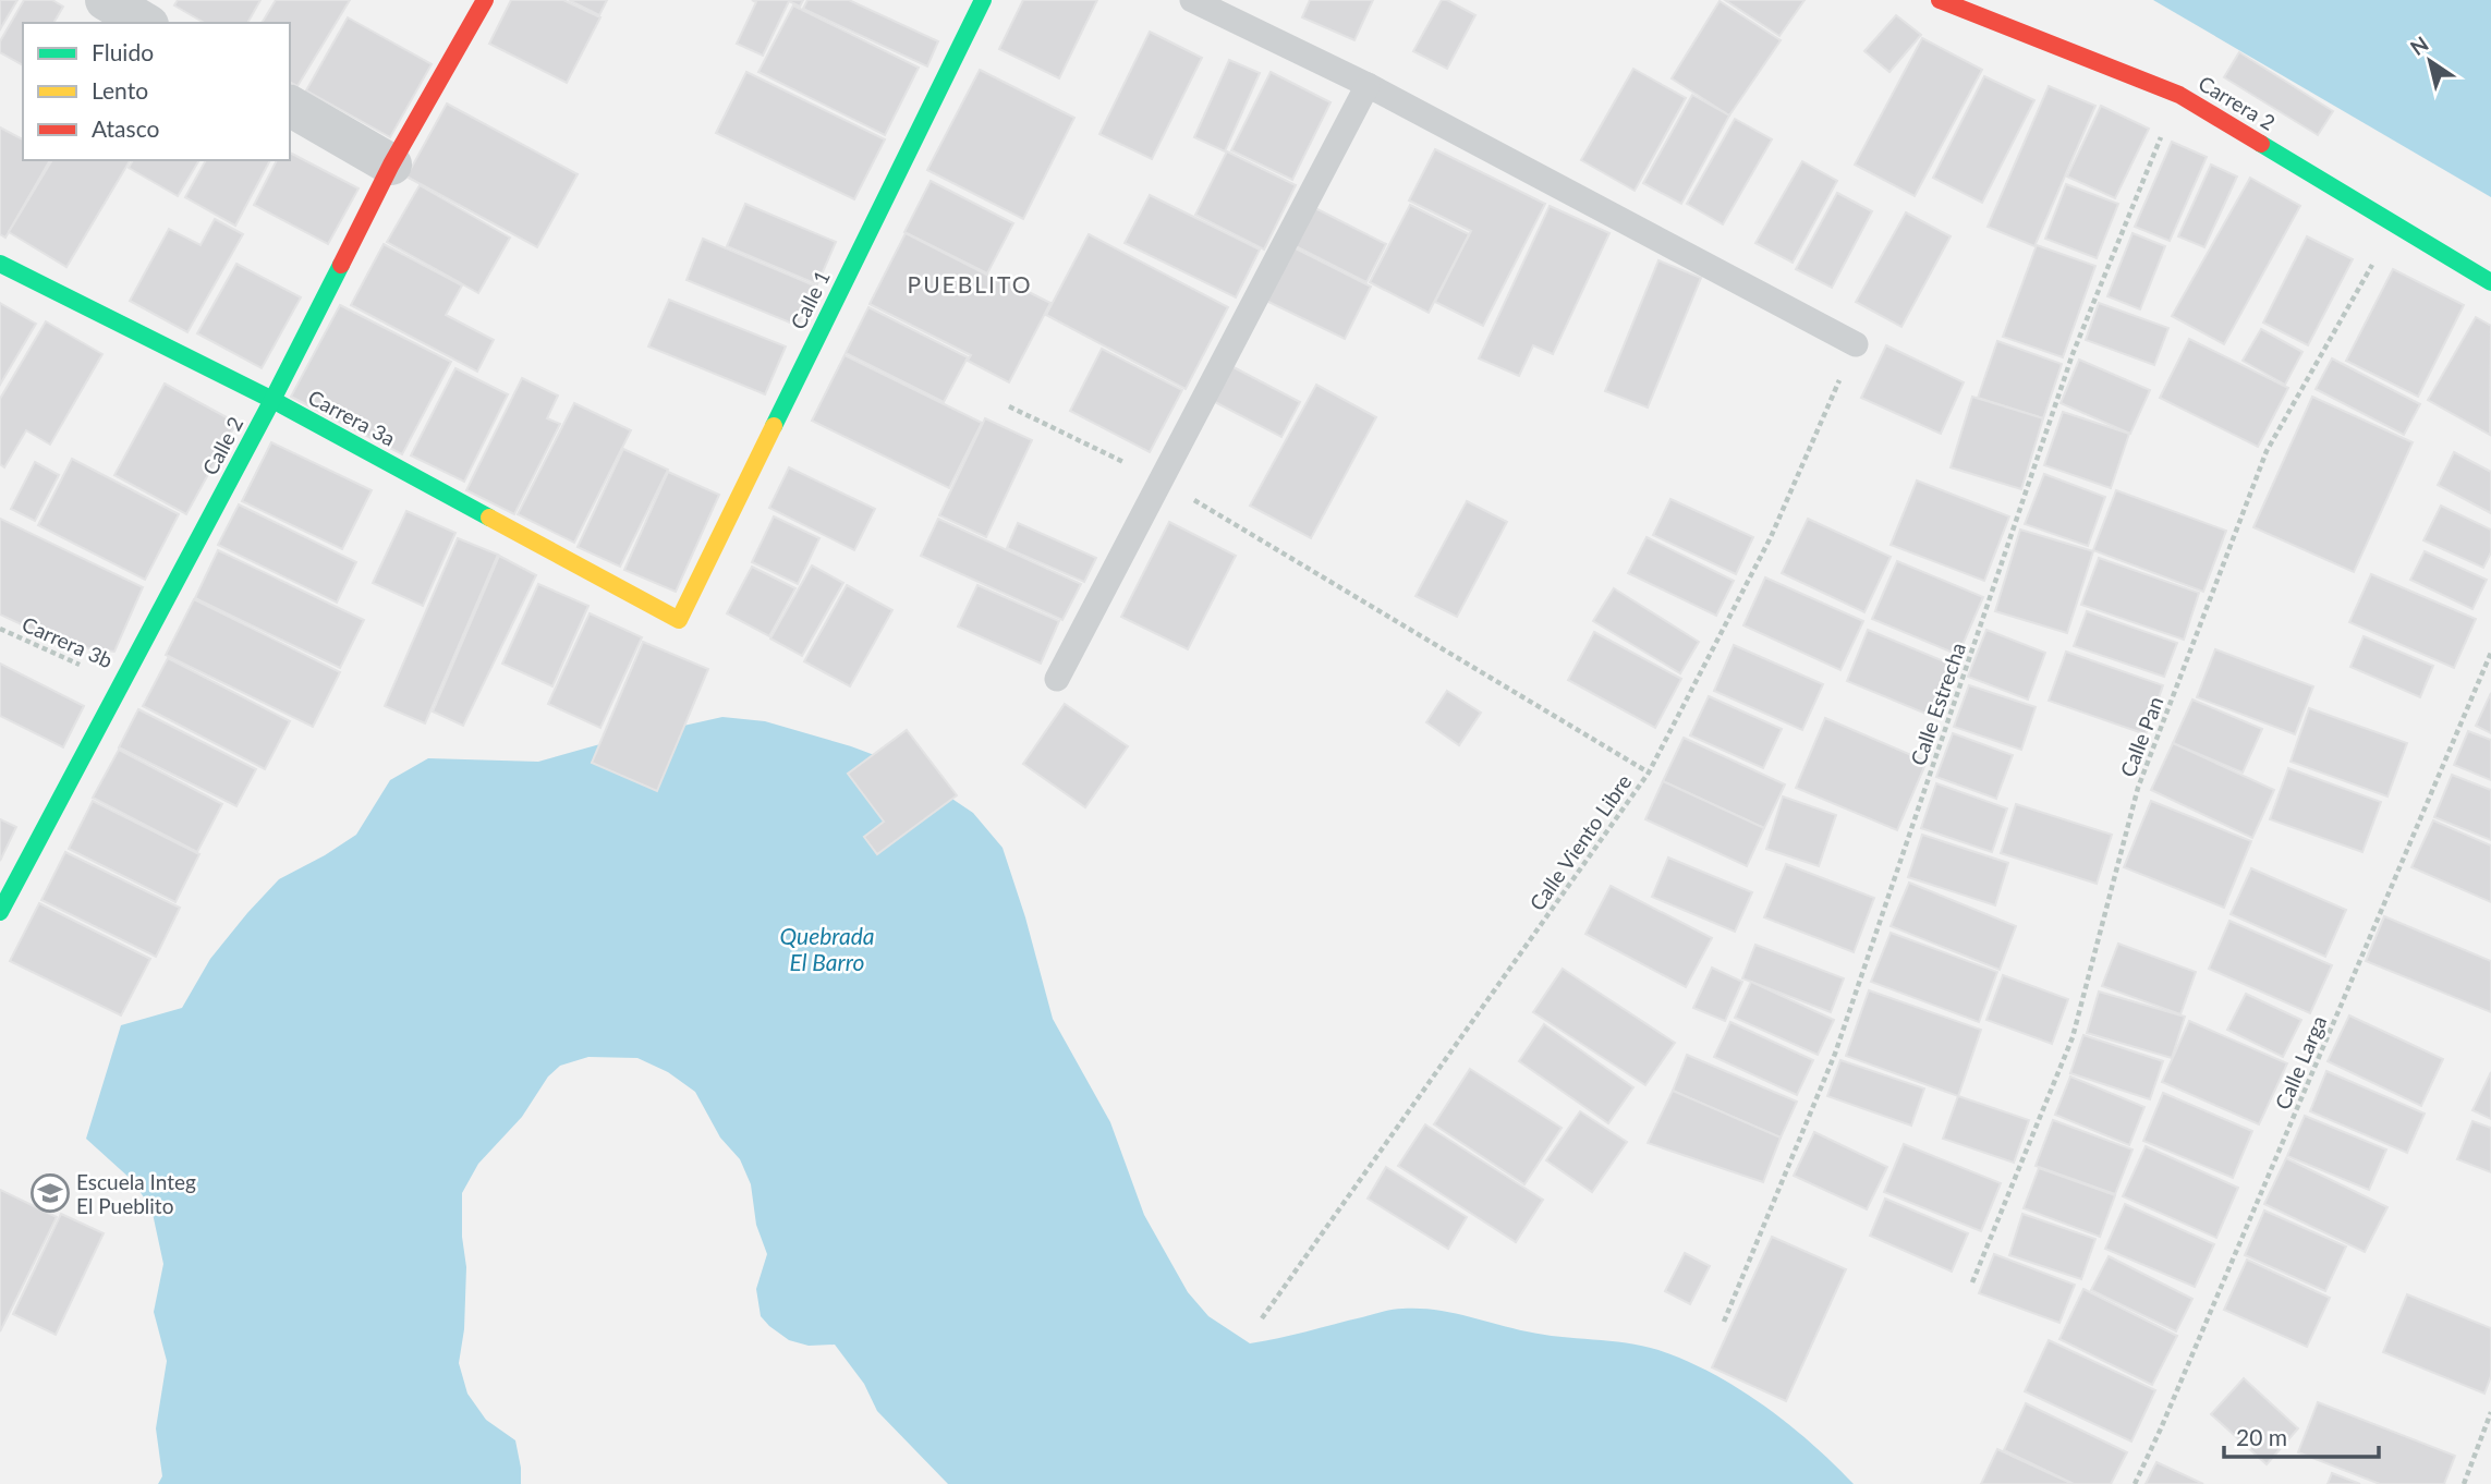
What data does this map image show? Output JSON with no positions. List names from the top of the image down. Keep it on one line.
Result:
{"streets":{"street":["Carrera 2","Calle 1","Carrera 3a","Calle 2"],"path":["Carrera 3b","Calle Estrecha","Calle Pan","Calle Viento Libre","Calle Larga"]},"crossings":[["Carrera 2","Calle Estrecha"],["Carrera 2","Calle Pan"],["Calle 1","Carrera 3a"],["Carrera 3a","Calle 2"],["Calle 2","Carrera 3b"]],"districts":["PUEBLITO"],"water":["Quebrada El Barro"],"places":{"school or university":["Escuela Integ El Pueblito"]},"legend":["Fluido","Lento","Atasco"],"scale_bar":"20 m","north":"top left"}
